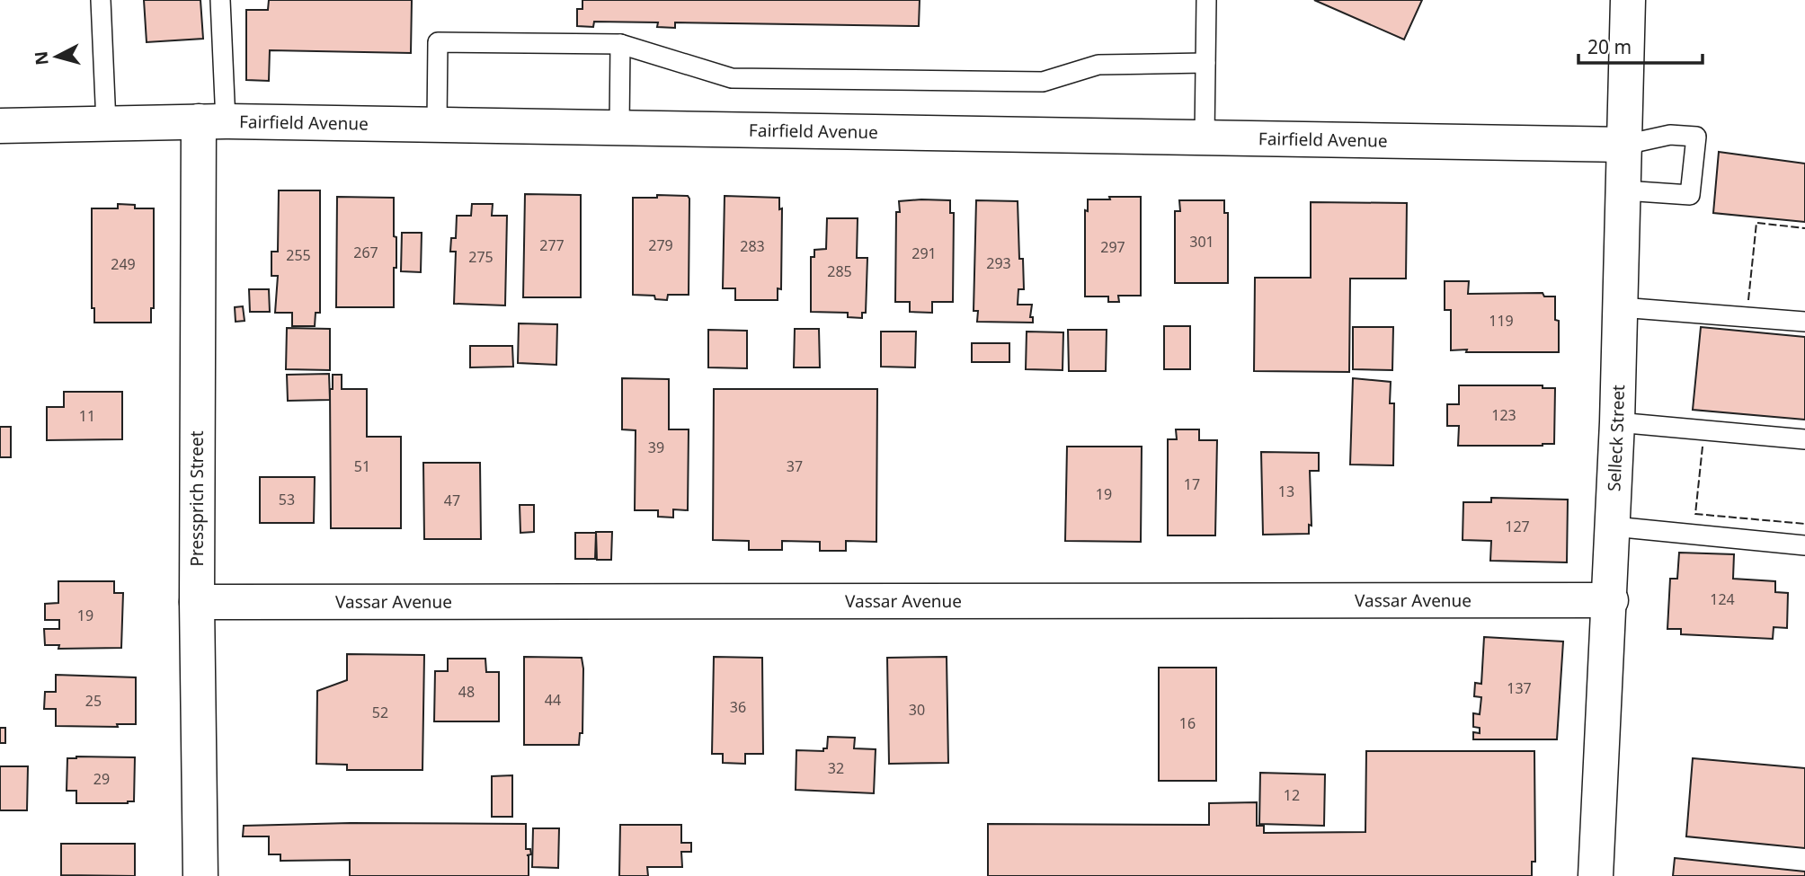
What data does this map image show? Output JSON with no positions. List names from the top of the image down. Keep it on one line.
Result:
{"streets":{"main road":["Fairfield Avenue","Selleck Street","Pressprich Street","Vassar Avenue"]},"crossings":[["Fairfield Avenue","Selleck Street"],["Fairfield Avenue","Pressprich Street"],["Selleck Street","Vassar Avenue"],["Pressprich Street","Vassar Avenue"]],"house_numbers":["301","277","279","283","297","267","291","255","275","293","249","285","119","123","11","39","51","37","17","13","19","53","47","127","124","19","137","48","44","25","36","30","52","16","32","29","12"],"scale_bar":"20 m","north":"left"}
